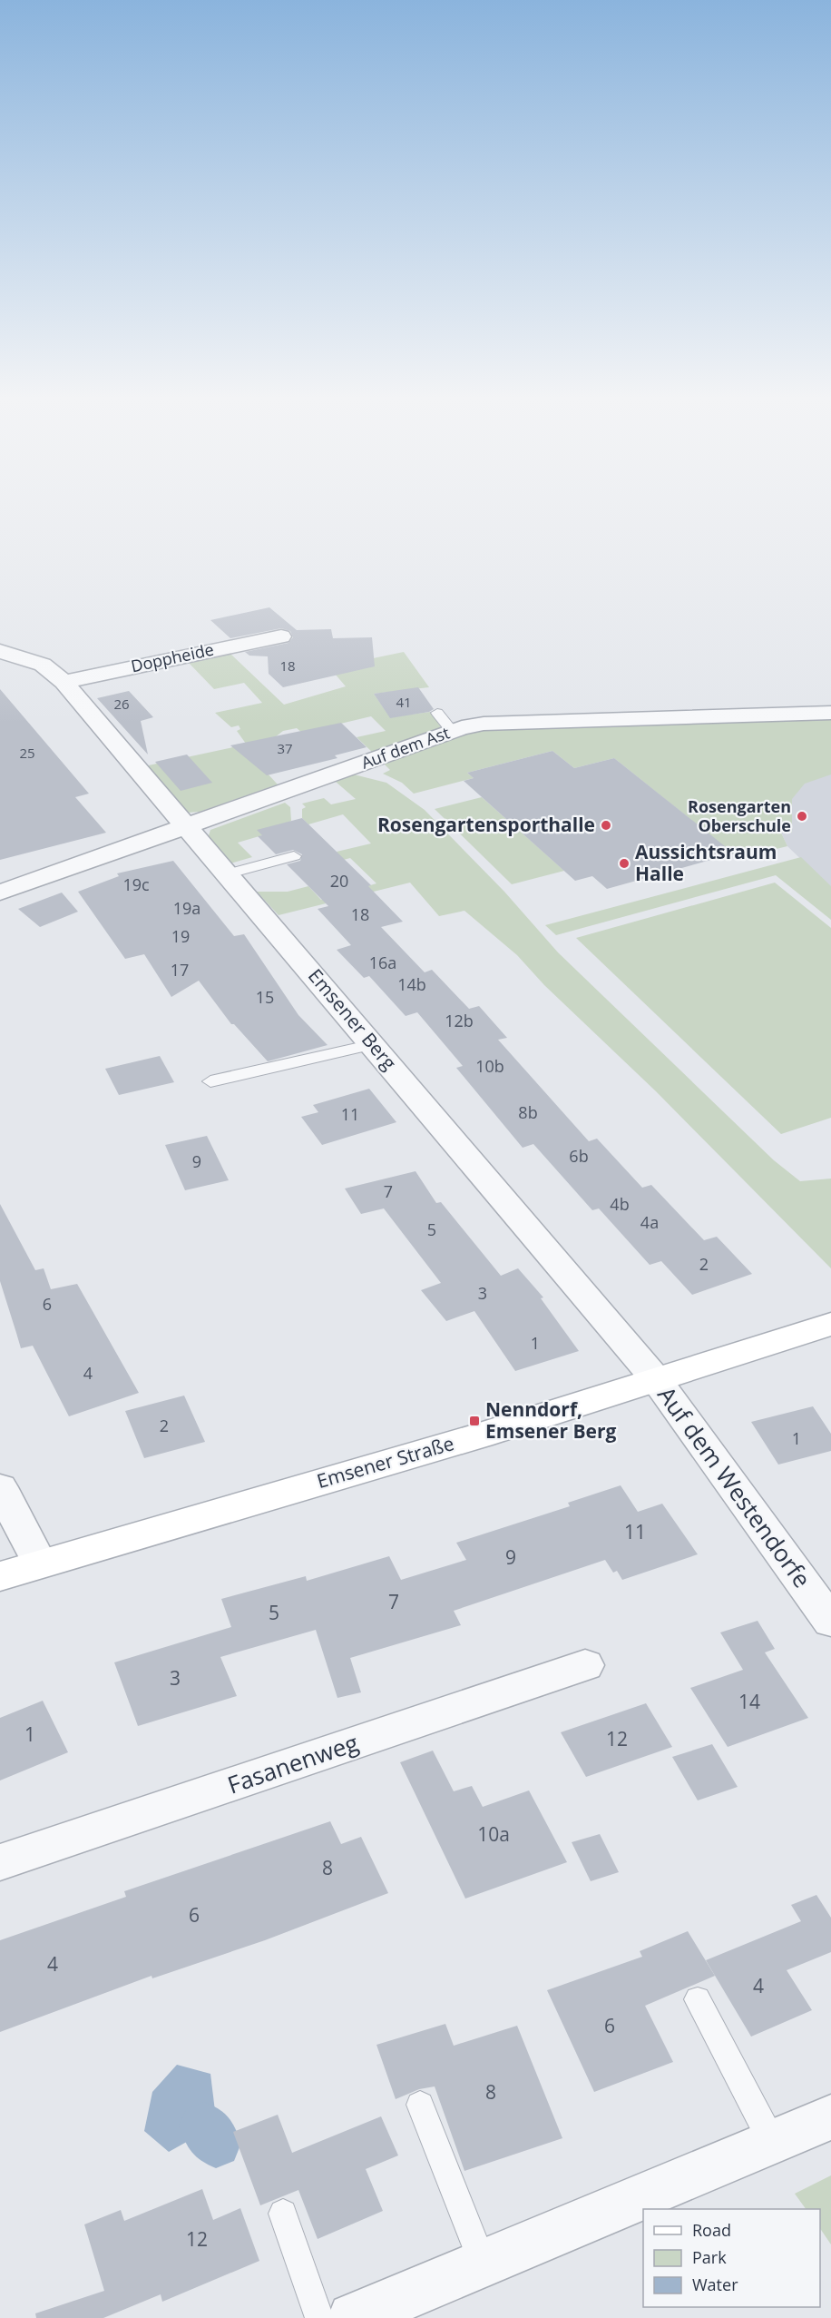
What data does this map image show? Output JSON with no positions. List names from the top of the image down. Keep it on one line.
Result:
{"streets":{"street":["Doppheide","Auf dem Ast","Emsener Berg","Emsener Straße","Auf dem Westendorfe","Fasanenweg"]},"crossings":[["Doppheide","Emsener Berg"],["Auf dem Ast","Emsener Berg"],["Emsener Berg","Emsener Straße"],["Emsener Berg","Auf dem Westendorfe"],["Emsener Straße","Auf dem Westendorfe"]],"places":{"other":["Rosengarten Oberschule","Rosengartensporthalle","Aussichtsraum Halle"],"transit":["Nenndorf, Emsener Berg"]},"house_numbers":["18","41","26","37","25","20","19c","19a","18","19","16a","17","14b","15","12b","10b","8b","11","6b","9","7","4b","4a","5","2","3","6","1","4","2","1","11","9","7","5","3","14","1","12","10a","8","6","4","4","6","8","12"],"legend":["Road","Park","Water"]}
